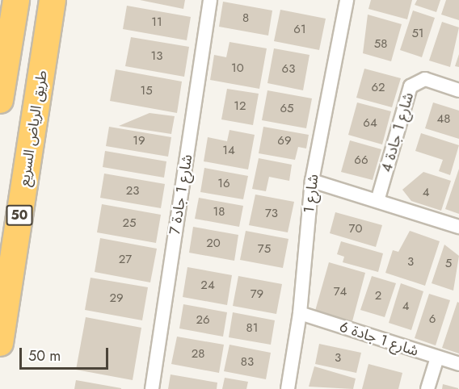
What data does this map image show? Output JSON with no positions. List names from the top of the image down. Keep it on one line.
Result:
{"streets":{"highway":["طريق الرياض السريع","50"],"street":["شارع 1 جادة 4","شارع 1","شارع 1 جادة 7","شارع 1 جادة 6"]},"crossings":[["شارع 1","شارع 1 جادة 6"]],"house_numbers":["8","11","61","51","58","13","10","63","62","15","12","65","48","64","19","69","14","66","16","23","4","18","73","25","70","20","75","27","3","5","24","74","79","2","29","4","6","26","81","28","3","83"],"scale_bar":"50 m"}
